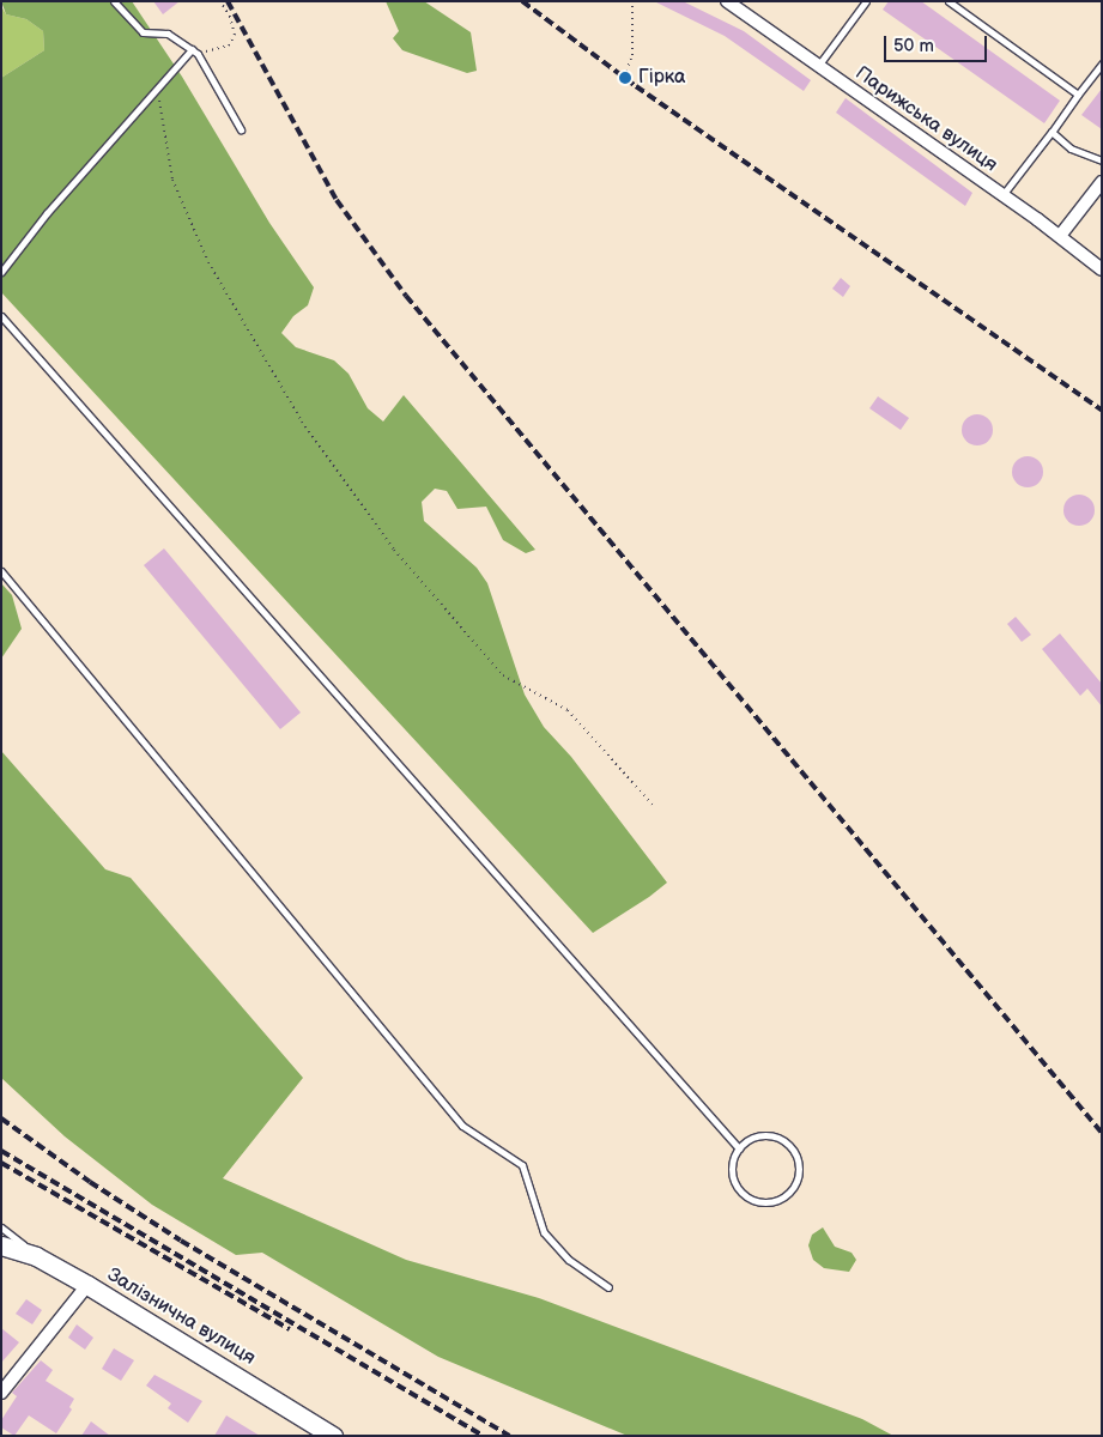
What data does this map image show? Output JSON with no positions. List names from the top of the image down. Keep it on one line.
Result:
{"streets":{"main road":["Залізнична вулиця"],"street":["Парижська вулиця"]},"places":["Гірка"],"scale_bar":"50 m"}
